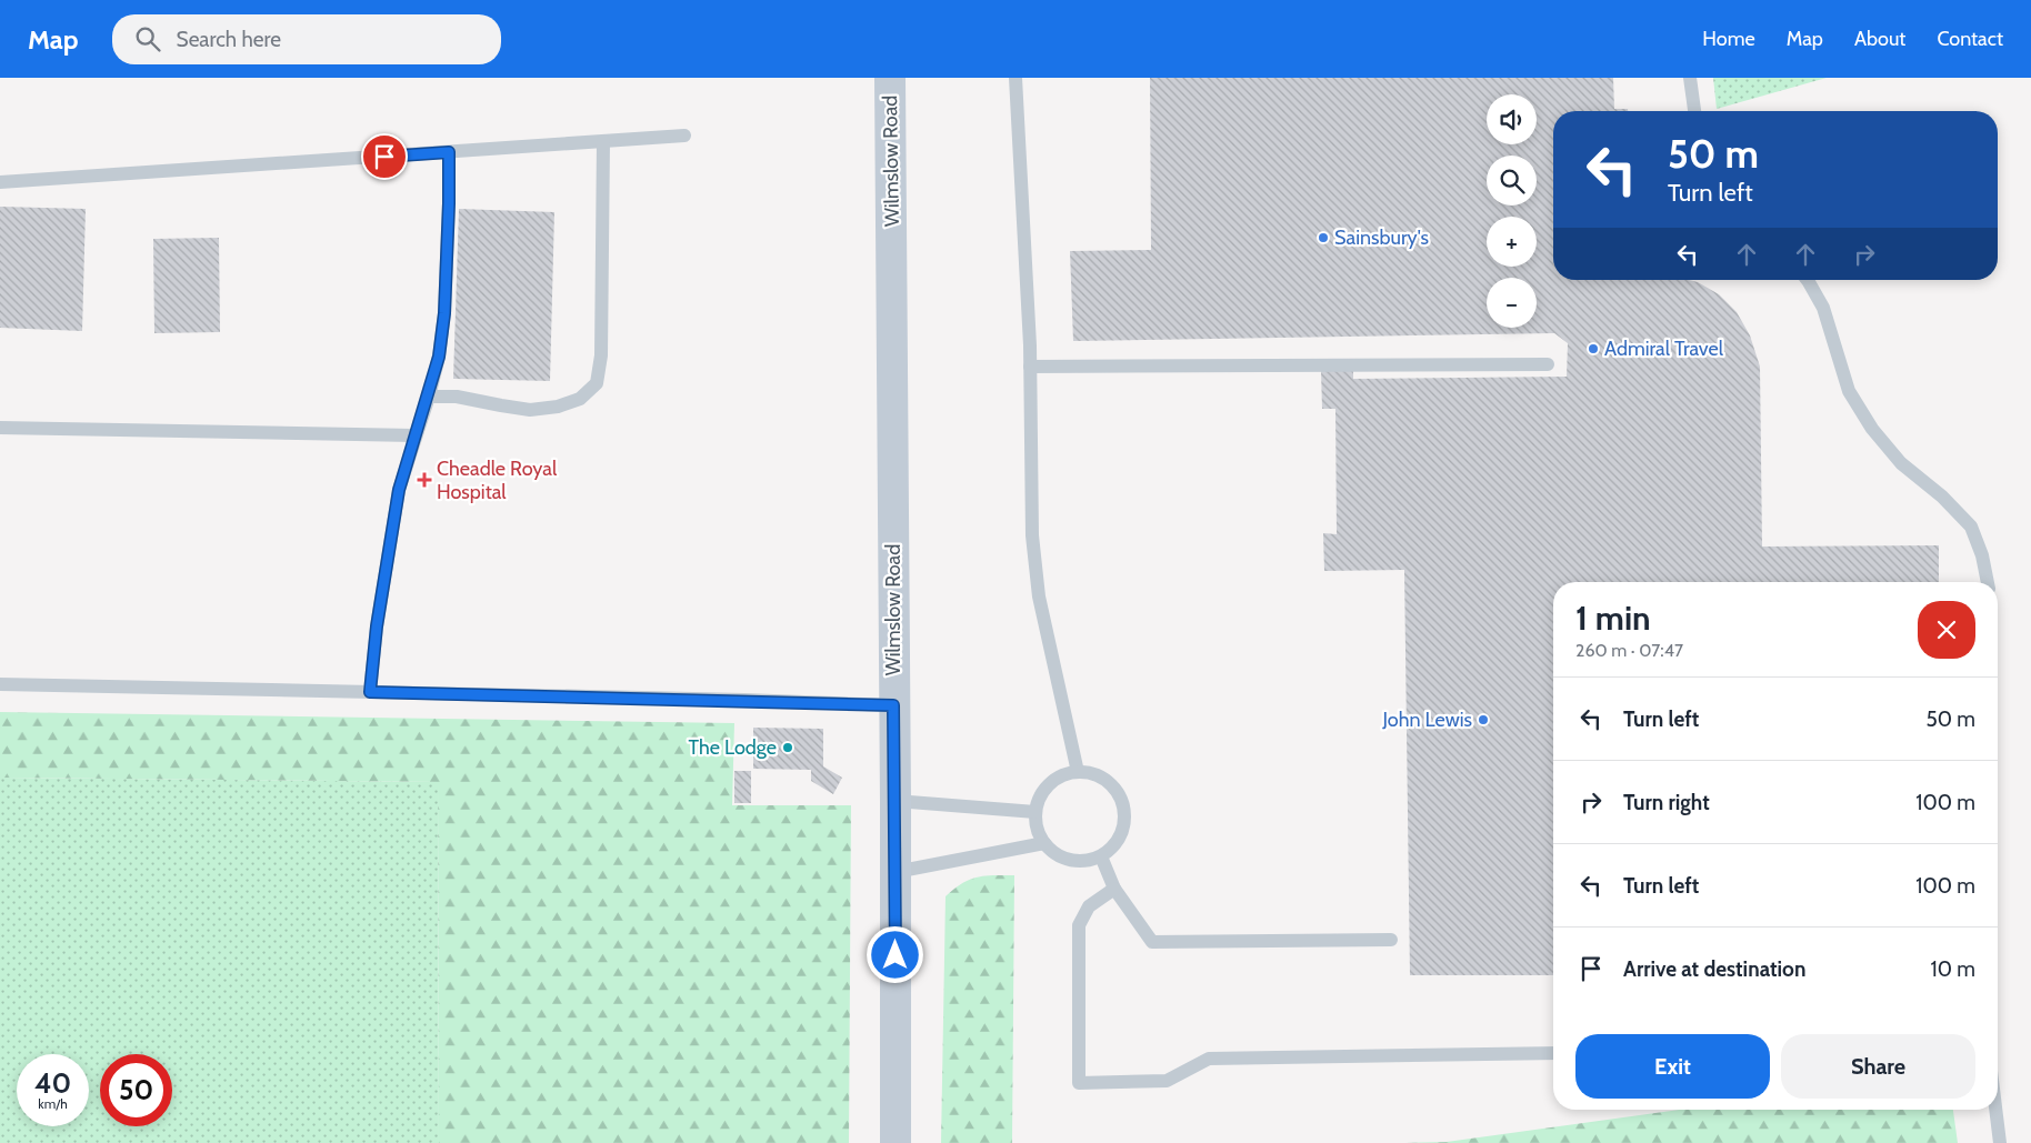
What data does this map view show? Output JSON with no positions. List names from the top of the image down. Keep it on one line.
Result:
{"streets":{"main road":["Wilmslow Road"]},"places":{"other":["Sainsbury's","Admiral Travel","John Lewis","The Lodge"],"health":["Cheadle Royal Hospital"]},"page":{"header":"Map","search":"Search here","nav":["Home","Map","About","Contact"],"map_buttons":["+","−"],"turn":["50 m","Turn left"],"heading":["1 min","260 m · 07:47"],"list":[{"name":"Turn left","value":"50 m"},{"name":"Turn right","value":"100 m"},{"name":"Turn left","value":"100 m"},{"name":"Arrive at destination","value":"10 m"}],"buttons":["Exit","Share"],"speed":"40 km/h","limit":"50"}}
